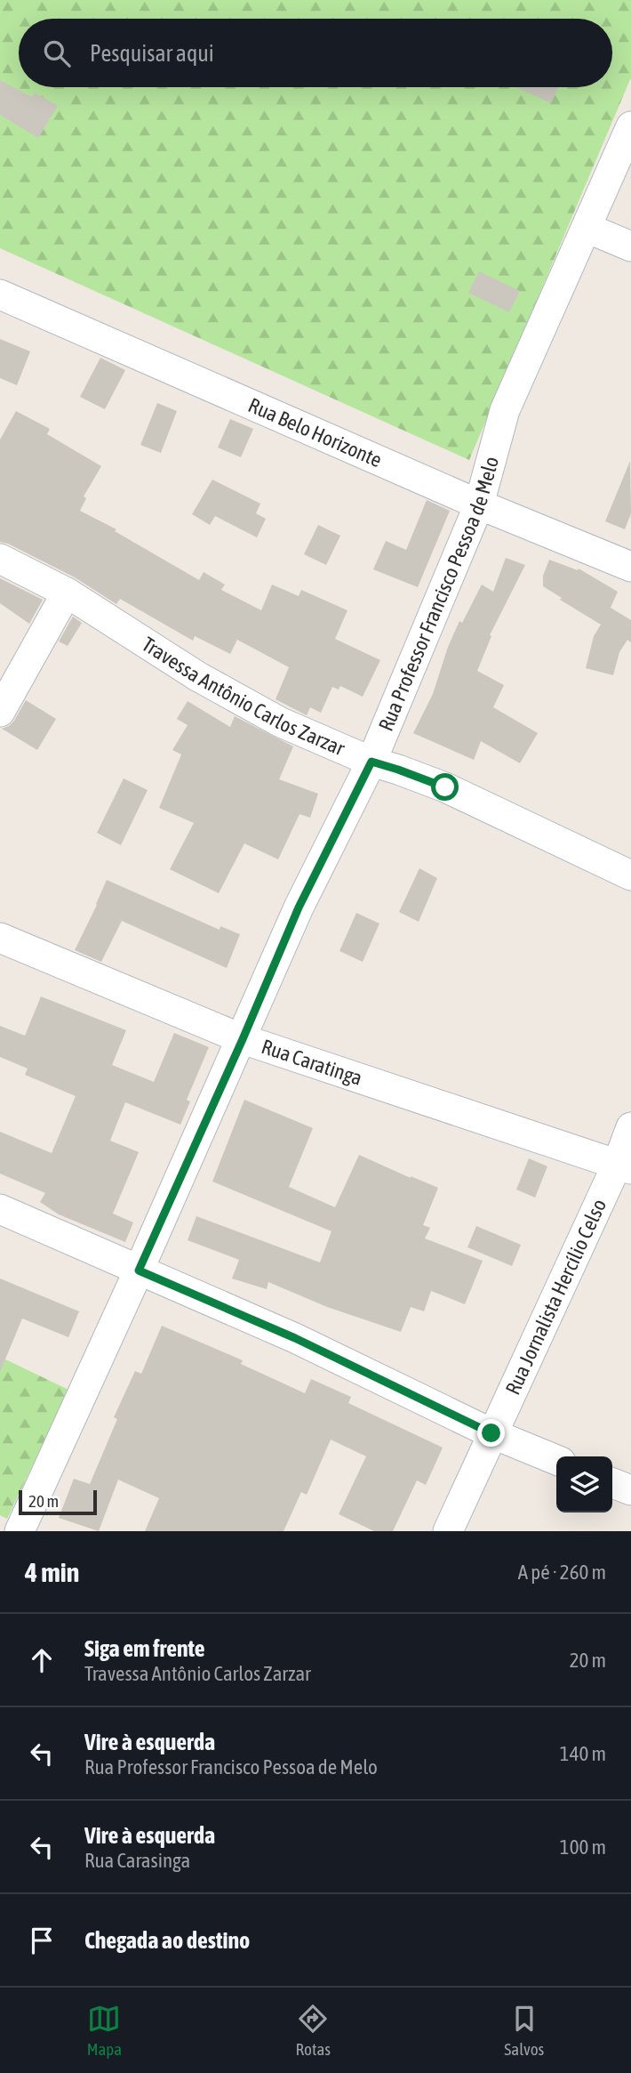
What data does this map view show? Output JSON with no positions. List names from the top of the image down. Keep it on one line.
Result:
{"streets":{"street":["Rua Belo Horizonte","Rua Professor Francisco Pessoa de Melo","Travessa Antônio Carlos Zarzar","Rua Caratinga","Rua Jornalista Hercílio Celso"]},"crossings":[["Rua Belo Horizonte","Rua Professor Francisco Pessoa de Melo"],["Rua Professor Francisco Pessoa de Melo","Travessa Antônio Carlos Zarzar"],["Rua Professor Francisco Pessoa de Melo","Rua Caratinga"],["Rua Caratinga","Rua Jornalista Hercílio Celso"]],"scale_bar":"20 m","page":{"search":"Pesquisar aqui","scale":"20 m","heading":["4 min","A pé · 260 m"],"list":[["Siga em frente","Travessa Antônio Carlos Zarzar","20 m"],["Vire à esquerda","Rua Professor Francisco Pessoa de Melo","140 m"],["Vire à esquerda","Rua Carasinga","100 m"],"Chegada ao destino"],"nav":["Mapa","Rotas","Salvos"]}}
